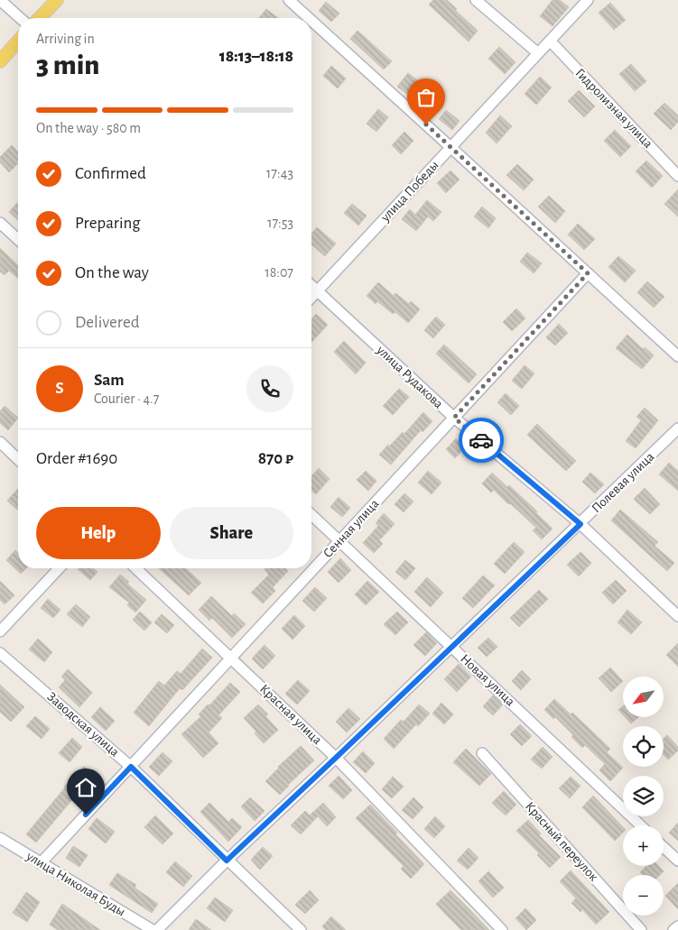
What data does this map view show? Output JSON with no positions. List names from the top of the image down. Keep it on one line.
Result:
{"streets":{"street":["Гидролизная улица","улица Победы","улица Рудакова","Полевая улица","Сенная улица","Новая улица","Красная улица","Заводская улица","Красный переулок","улица Николая Буды"]},"crossings":[["Гидролизная улица","улица Победы"],["улица Победы","улица Рудакова"],["улица Рудакова","Полевая улица"],["улица Рудакова","Сенная улица"],["Полевая улица","Новая улица"],["Полевая улица","Красная улица"],["Полевая улица","Заводская улица"],["Сенная улица","Новая улица"],["Сенная улица","Красная улица"],["Сенная улица","Заводская улица"],["Сенная улица","улица Николая Буды"]],"north":"bottom left","page":{"heading":["3 min","Arriving in","18:13–18:18"],"panel":["Sam","Courier · 4.7","Order #1690","870 ₽"],"bar":"On the way · 580 m","list":[["Confirmed","17:43"],["Preparing","17:53"],["On the way","18:07"],"Delivered"],"round":"S","buttons":["Help","Share"],"map_buttons":["+","−"]}}
